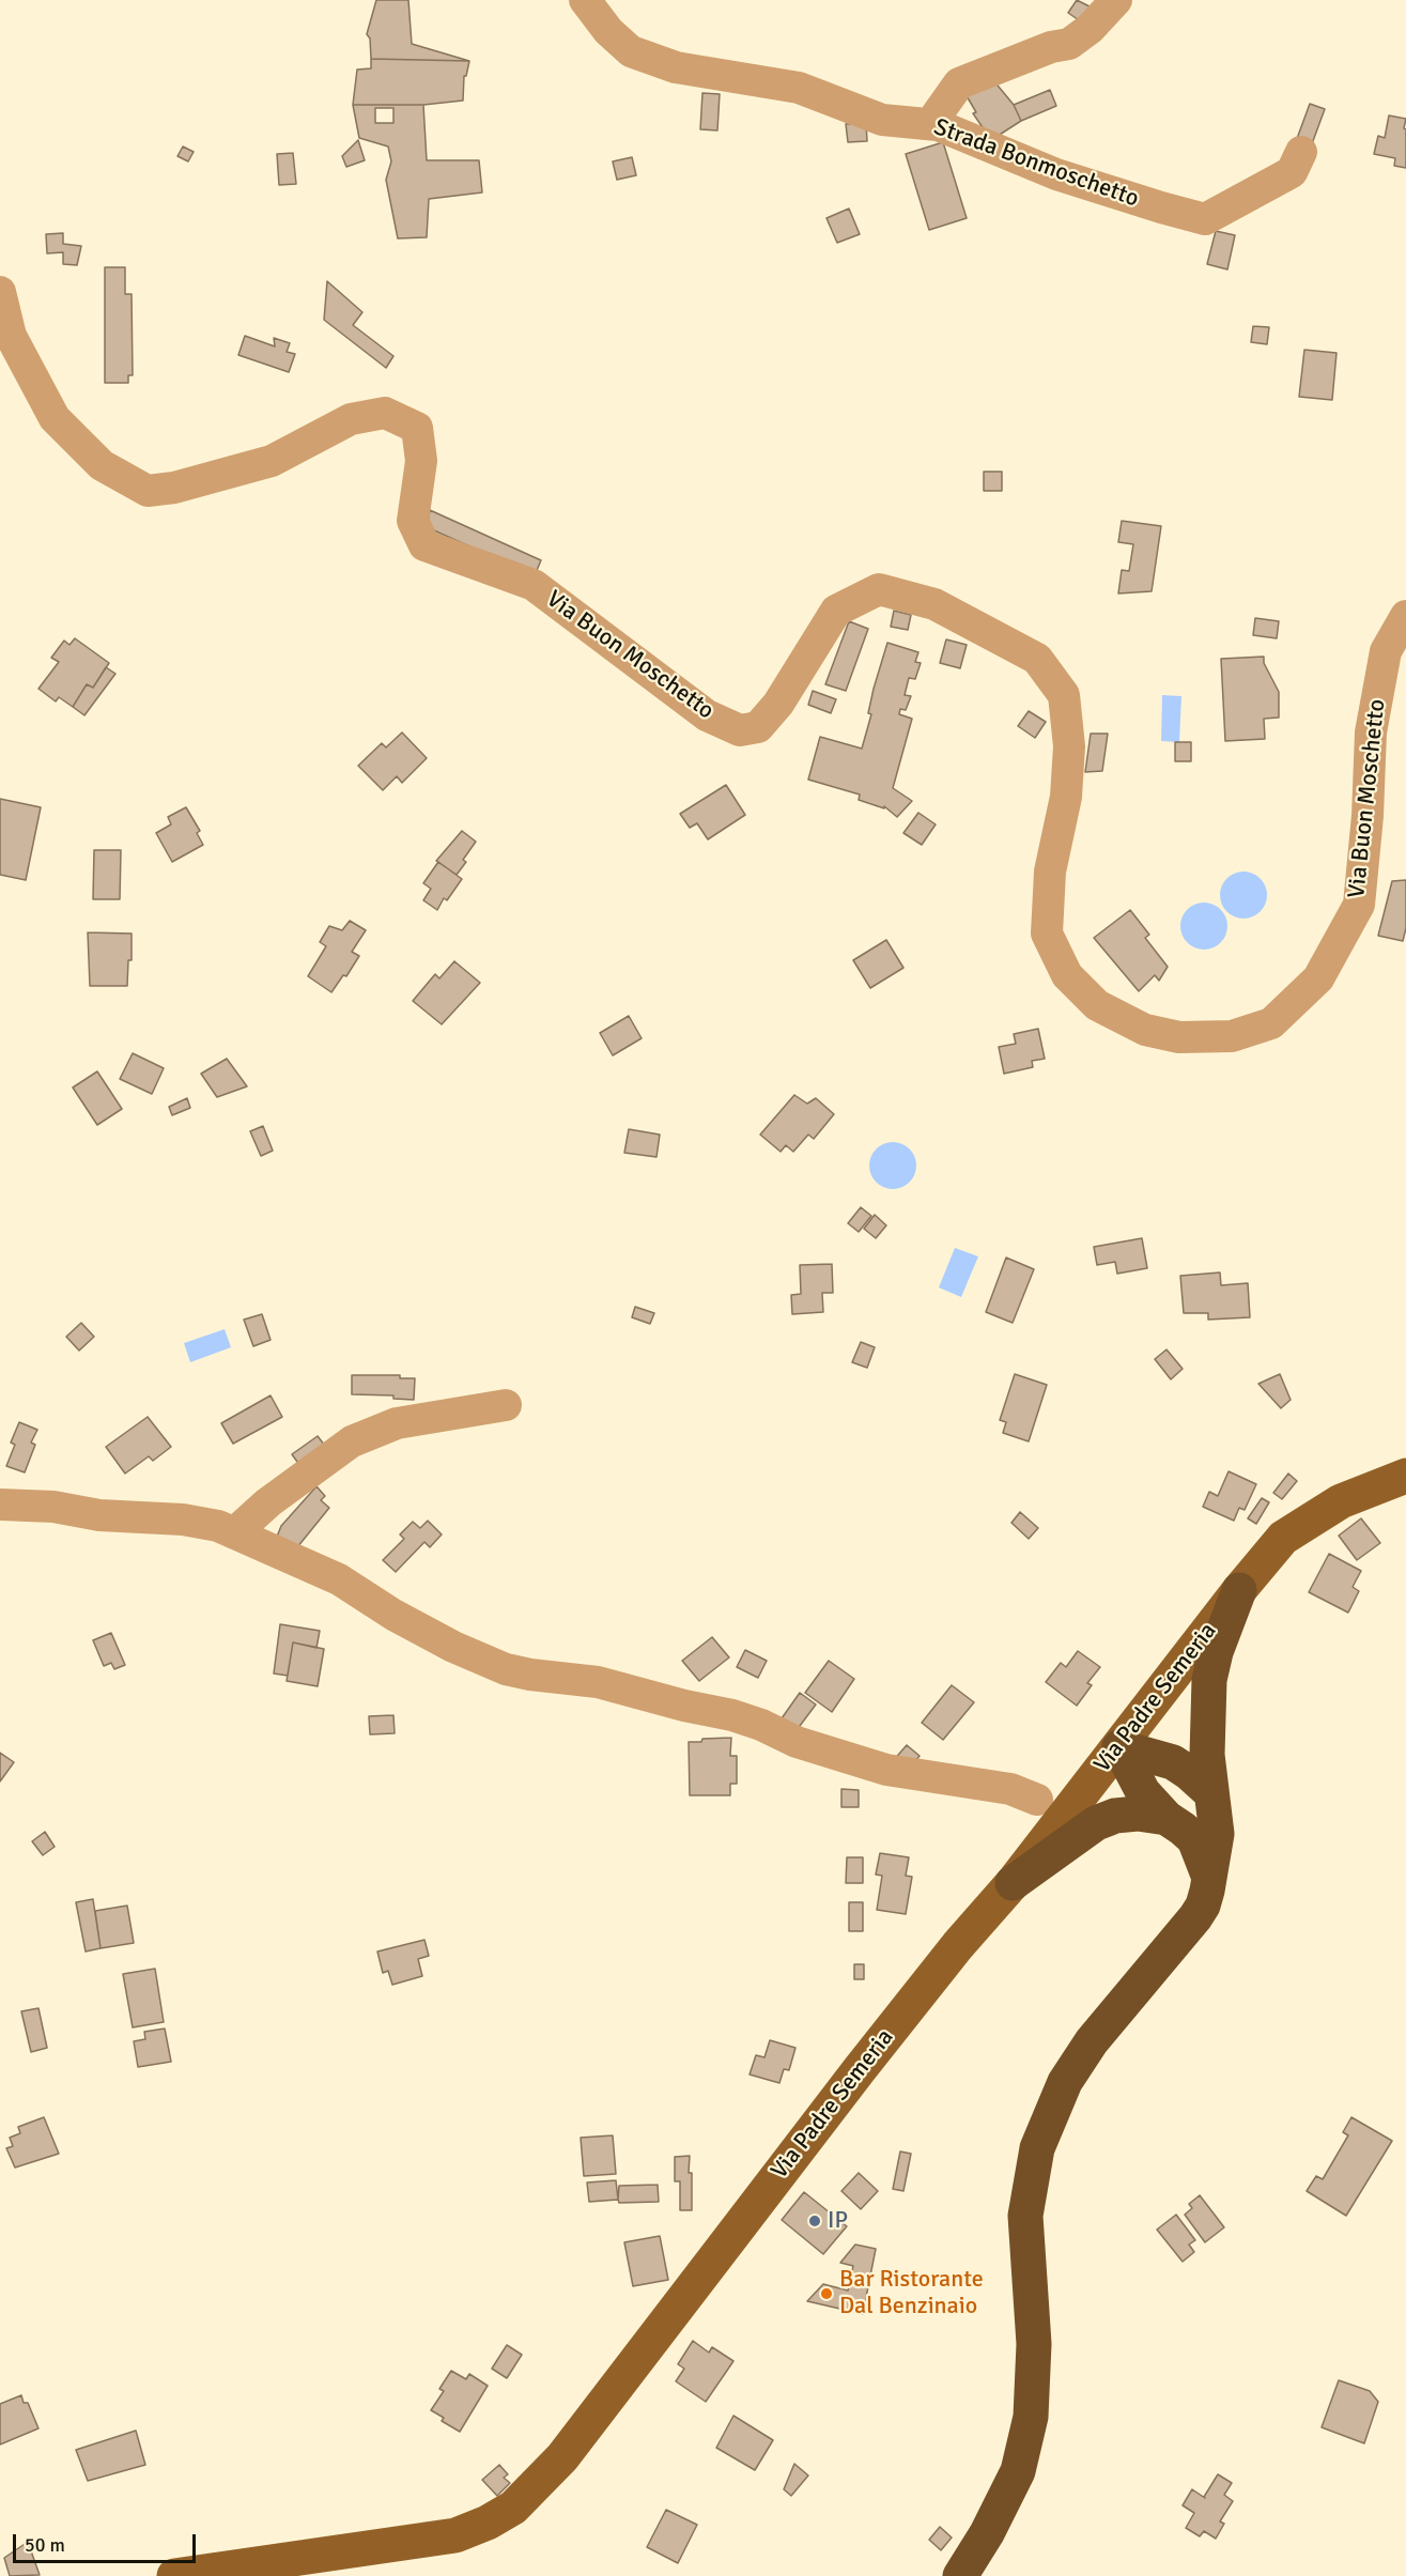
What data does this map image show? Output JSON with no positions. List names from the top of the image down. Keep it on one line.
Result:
{"streets":{"main road":["Via Padre Semeria"],"street":["Strada Bonmoschetto","Via Buon Moschetto"]},"places":["IP","Bar Ristorante Dal Benzinaio"],"scale_bar":"50 m"}
